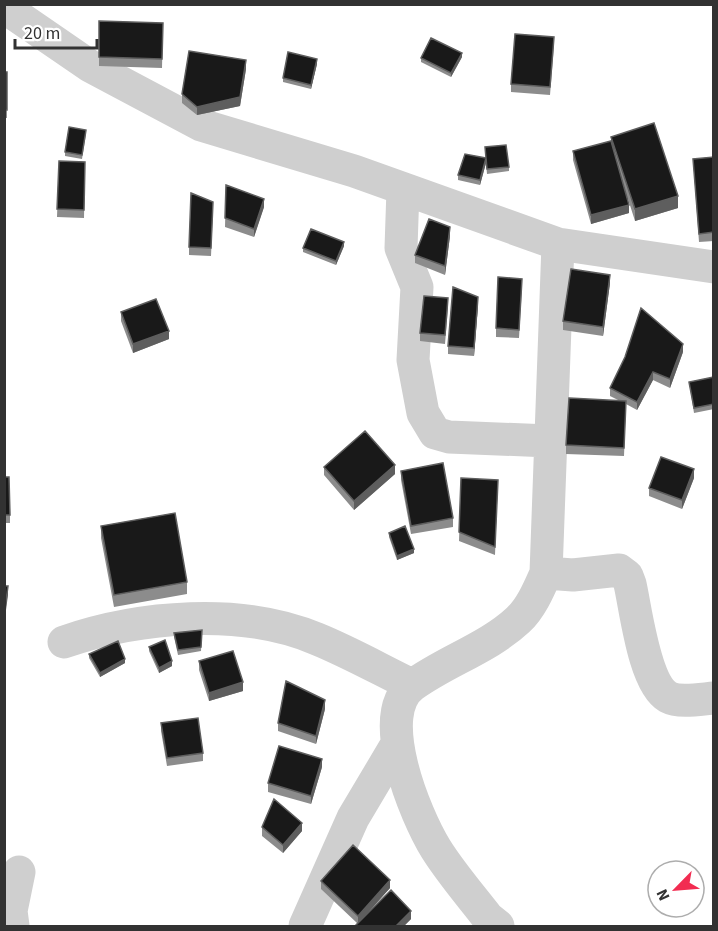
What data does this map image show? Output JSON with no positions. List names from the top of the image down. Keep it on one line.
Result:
{"scale_bar":"20 m","north":"bottom left"}
